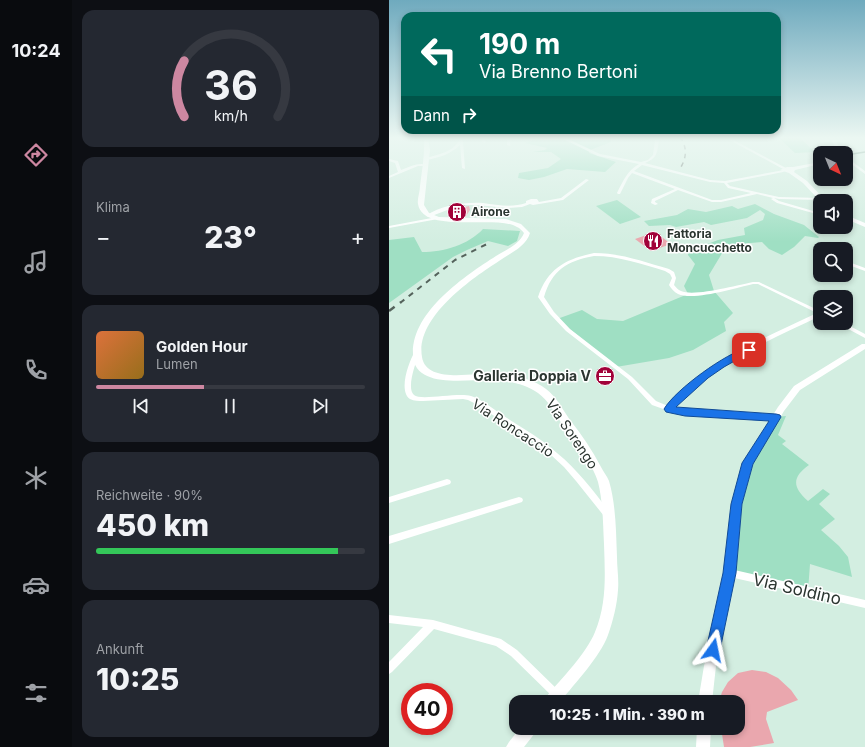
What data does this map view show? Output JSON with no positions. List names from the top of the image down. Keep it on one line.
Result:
{"streets":{"main road":["Via Sorengo"],"street":["Via Roncaccio","Via Soldino"]},"crossings":[["Via Roncaccio","Via Sorengo"]],"places":{"building":["Airone"],"restaurant":["Fattoria Moncucchetto"],"office":["Galleria Doppia V"]},"north":"bottom right","page":{"tabs":"10:24","turn":["190 m","Via Brenno Bertoni"],"then":"Dann","tile":["Klima",["Reichweite · 90%","450 km"],["Ankunft","10:25"]],"heat":["−","23°","+"],"song":["Golden Hour","Lumen"],"limit":"40","trip":"10:25 · 1 Min. · 390 m","gauge":["36","km/h"]}}
